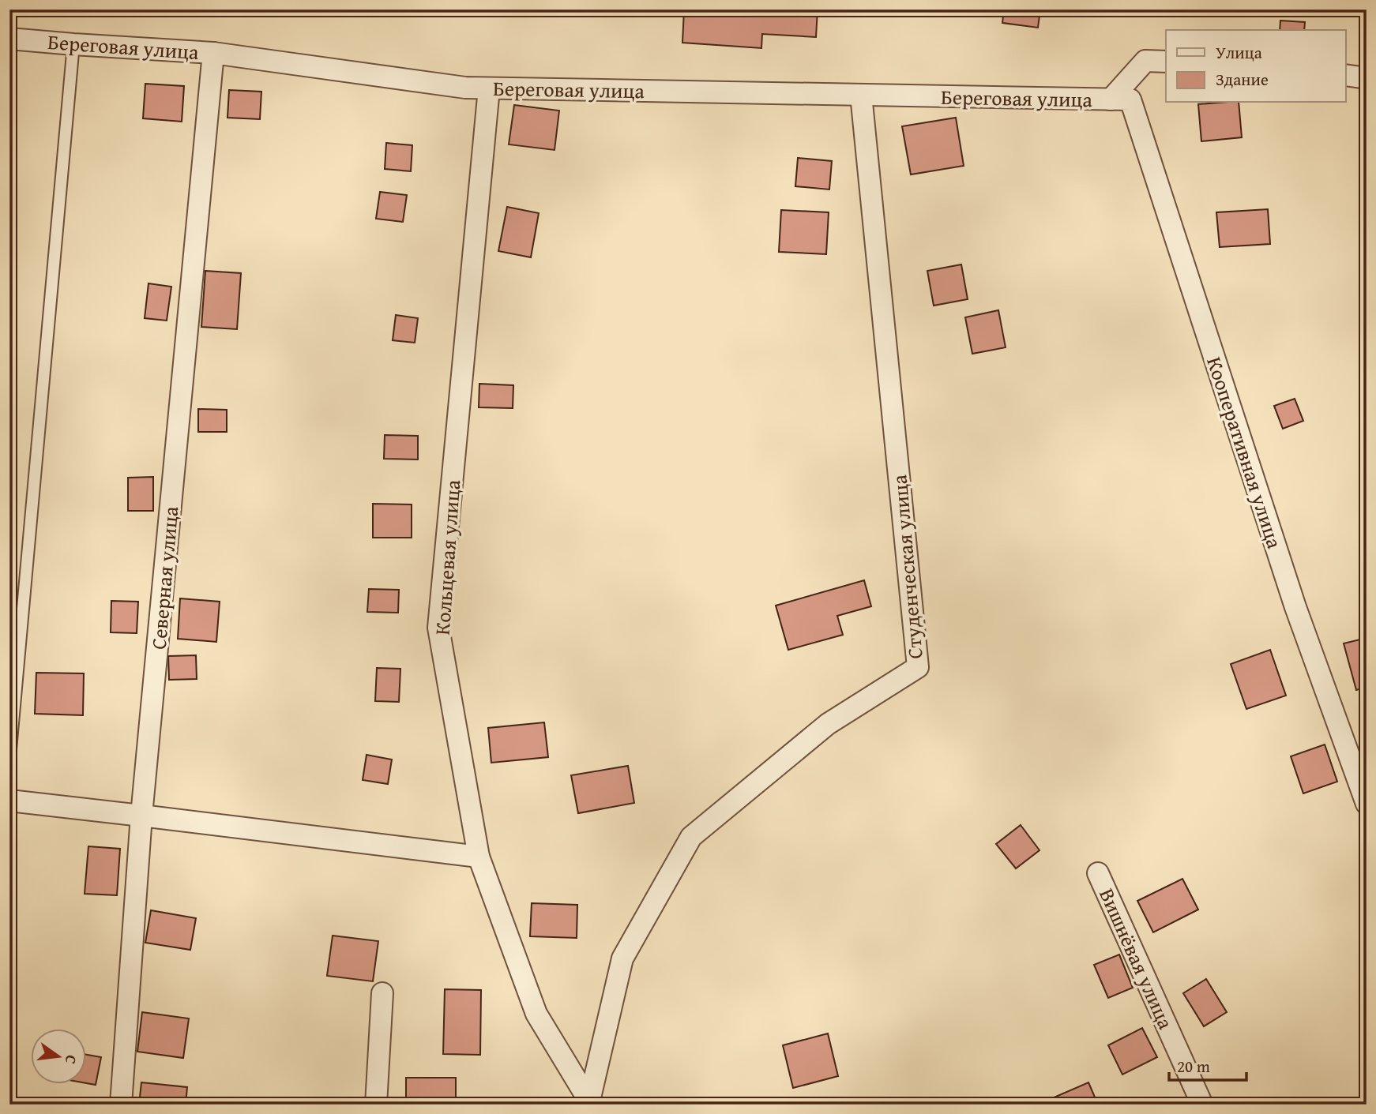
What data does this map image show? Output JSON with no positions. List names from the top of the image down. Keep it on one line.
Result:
{"streets":{"street":["Береговая улица","Кооперативная улица","Кольцевая улица","Студенческая улица","Северная улица","Вишнёвая улица"]},"crossings":[["Береговая улица","Кооперативная улица"],["Береговая улица","Кольцевая улица"],["Береговая улица","Студенческая улица"],["Береговая улица","Северная улица"],["Кольцевая улица","Студенческая улица"]],"legend":["Улица","Здание"],"scale_bar":"20 m","north":"right"}
